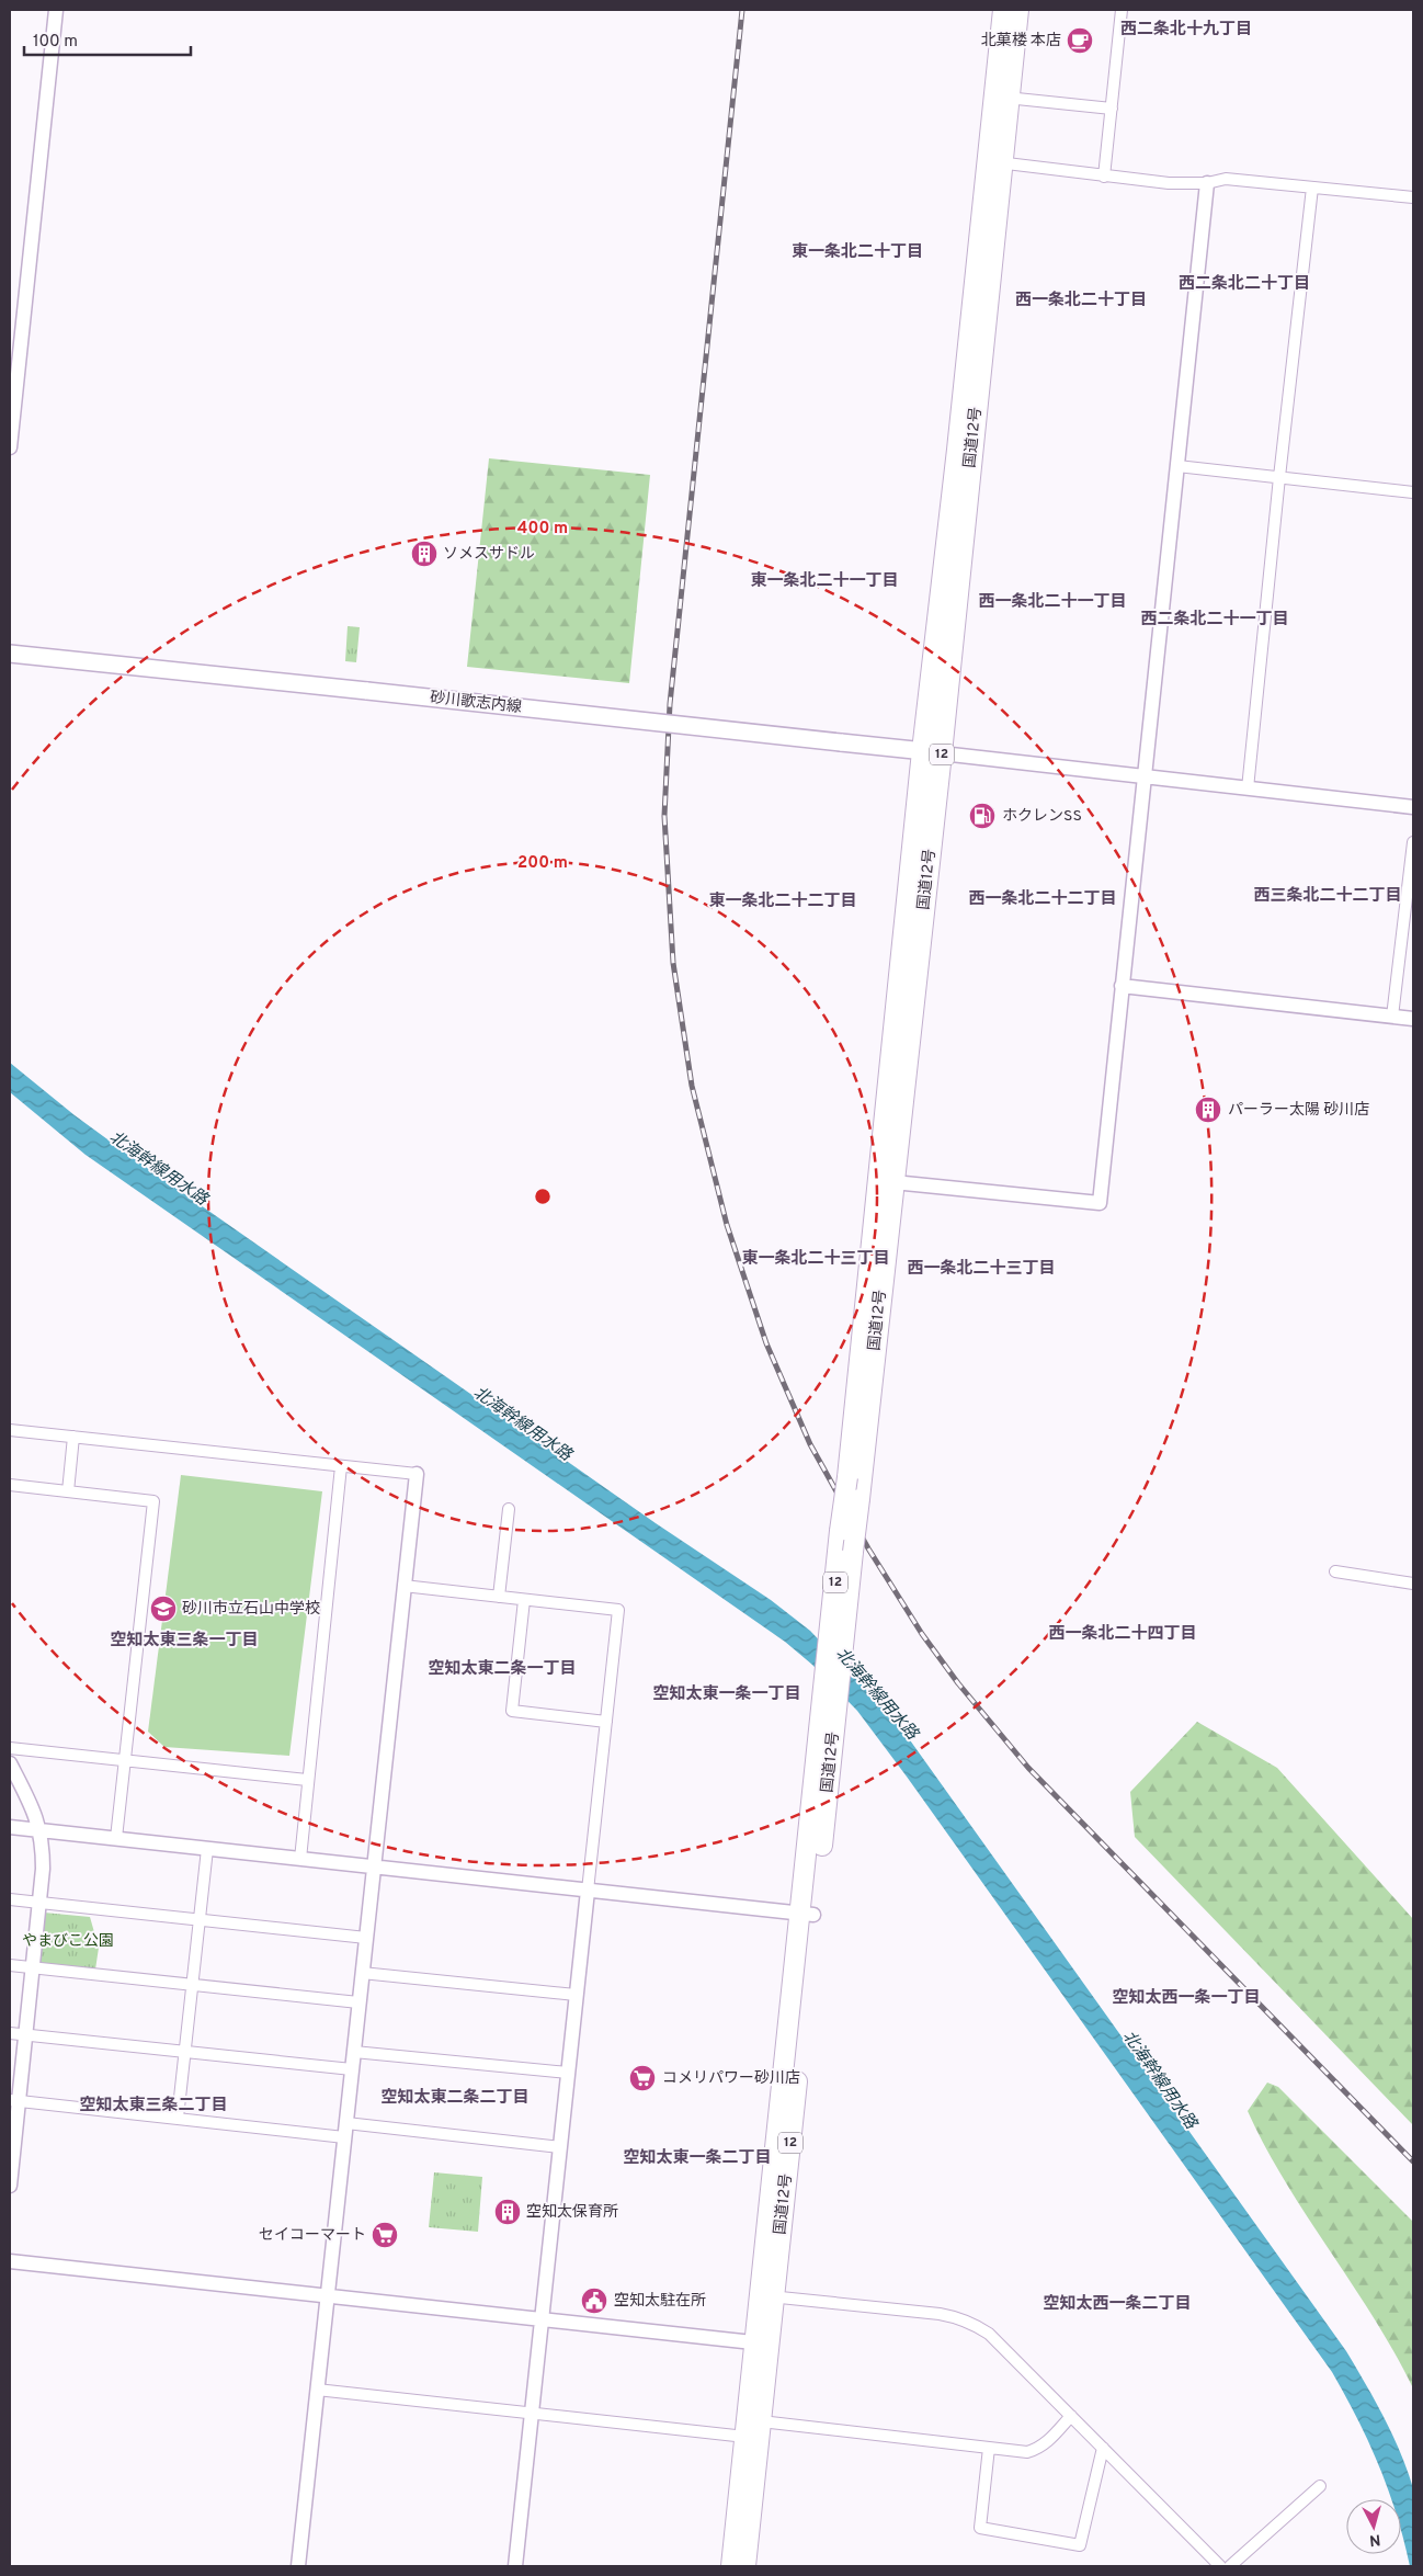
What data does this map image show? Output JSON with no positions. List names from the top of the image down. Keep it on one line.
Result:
{"streets":{"highway":["国道12号","12"],"main road":["砂川歌志内線"]},"crossings":[["国道12号","砂川歌志内線"]],"districts":["西二条北十九丁目","東一条北二十丁目","西二条北二十丁目","西一条北二十丁目","東一条北二十一丁目","西一条北二十一丁目","西二条北二十一丁目","西三条北二十二丁目","西一条北二十二丁目","東一条北二十二丁目","東一条北二十三丁目","西一条北二十三丁目","西一条北二十四丁目","空知太東三条一丁目","空知太東二条一丁目","空知太東一条一丁目","空知太西一条一丁目","空知太東二条二丁目","空知太東三条二丁目","空知太東一条二丁目","空知太西一条二丁目"],"water":["北海幹線用水路"],"parks":["やまびこ公園"],"places":{"cafe":["北菓楼 本店"],"building":["ソメスサドル","パーラー太陽 砂川店","空知太保育所"],"fuel station":["ホクレンSS"],"school or university":["砂川市立石山中学校"],"supermarket":["コメリパワー砂川店","セイコーマート"],"public building":["空知太駐在所"]},"scale_bar":"100 m","north":"bottom","rings":["400 m","200 m"]}
